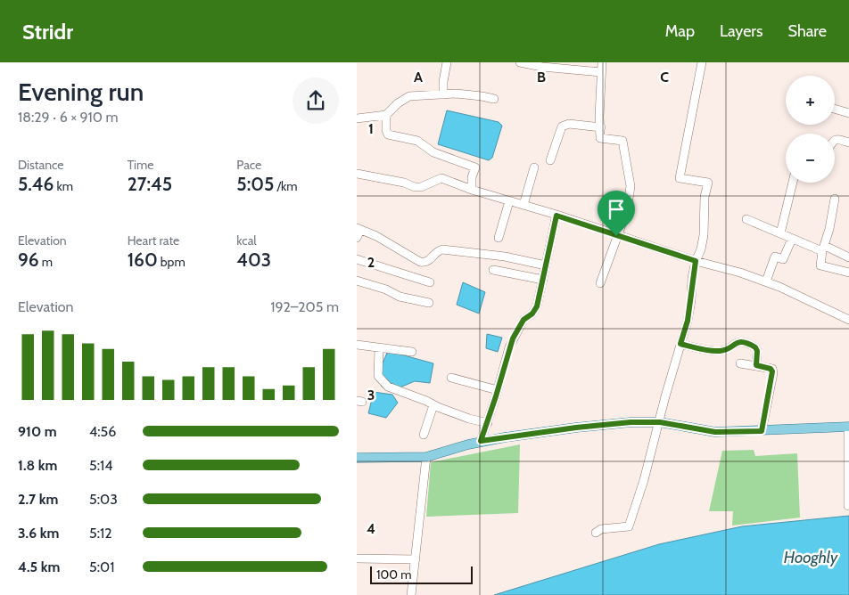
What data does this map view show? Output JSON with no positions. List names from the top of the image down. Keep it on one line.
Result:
{"water":["Hooghly"],"scale_bar":"100 m","page":{"header":"Stridr","nav":["Map","Layers","Share"],"heading":["Evening run","18:29 · 6 × 910 m"],"map_buttons":["+","−"],"stats":[["Distance","5.46 km"],["Time","27:45"],["Pace","5:05 /km"],["Elevation","96 m"],["Heart rate","160 bpm"],["kcal","403"]],"chart":["Elevation","192–205 m"],"list":[{"name":"910 m","note":"4:56"},{"name":"1.8 km","note":"5:14"},{"name":"2.7 km","note":"5:03"},{"name":"3.6 km","note":"5:12"},{"name":"4.5 km","note":"5:01"}],"scale":"100 m"},"grid":{"columns":["A","B","C"],"rows":["1","2","3","4"]}}
